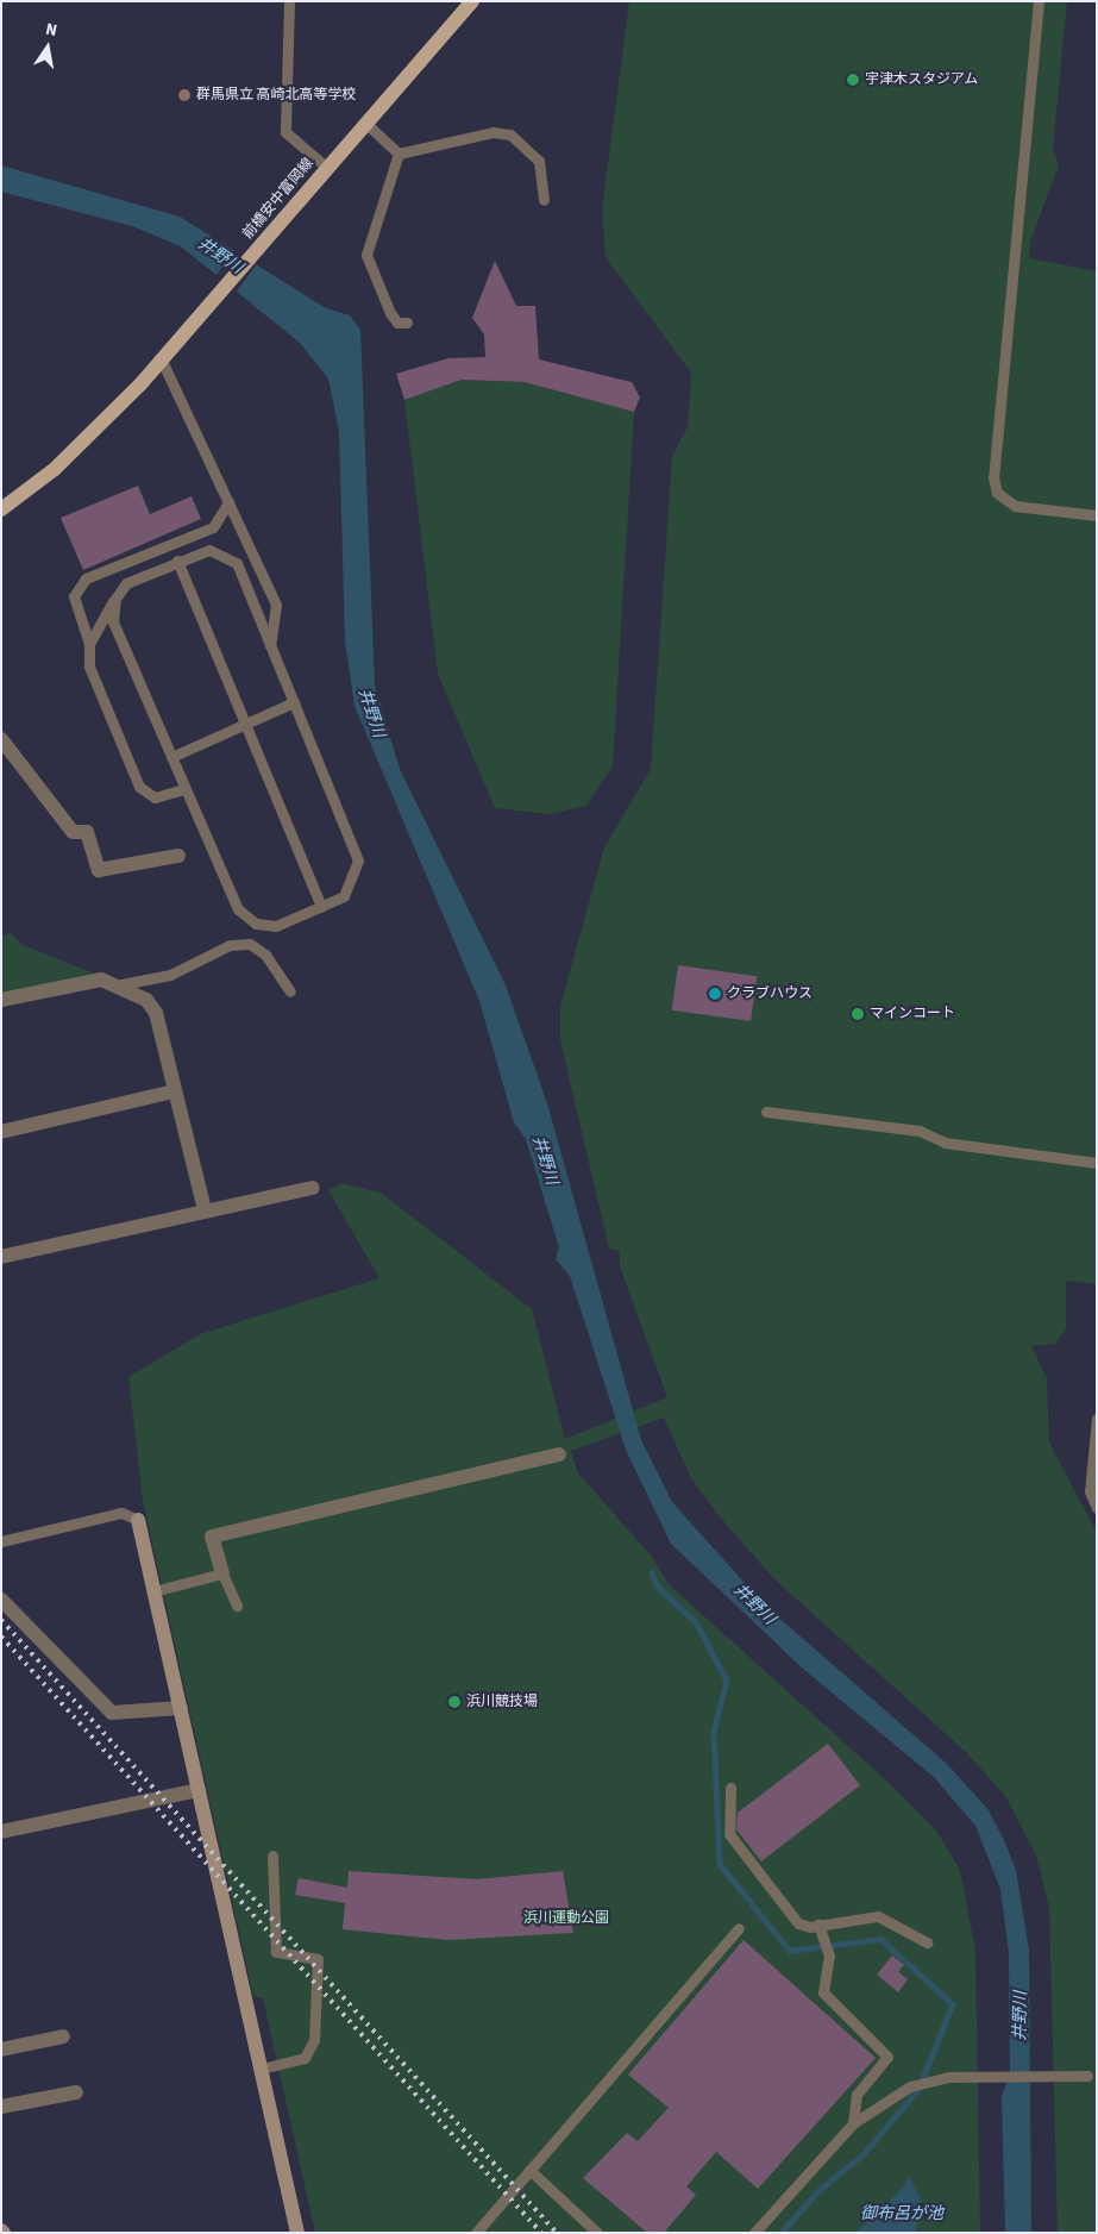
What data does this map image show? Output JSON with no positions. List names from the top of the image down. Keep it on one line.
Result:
{"streets":{"main road":["前橋安中富岡線"]},"water":["井野川","御布呂が池"],"parks":["浜川運動公園"],"places":["宇津木スタジアム","群馬県立 高崎北高等学校","クラブハウス","マインコート","浜川競技場"],"north":"top"}
